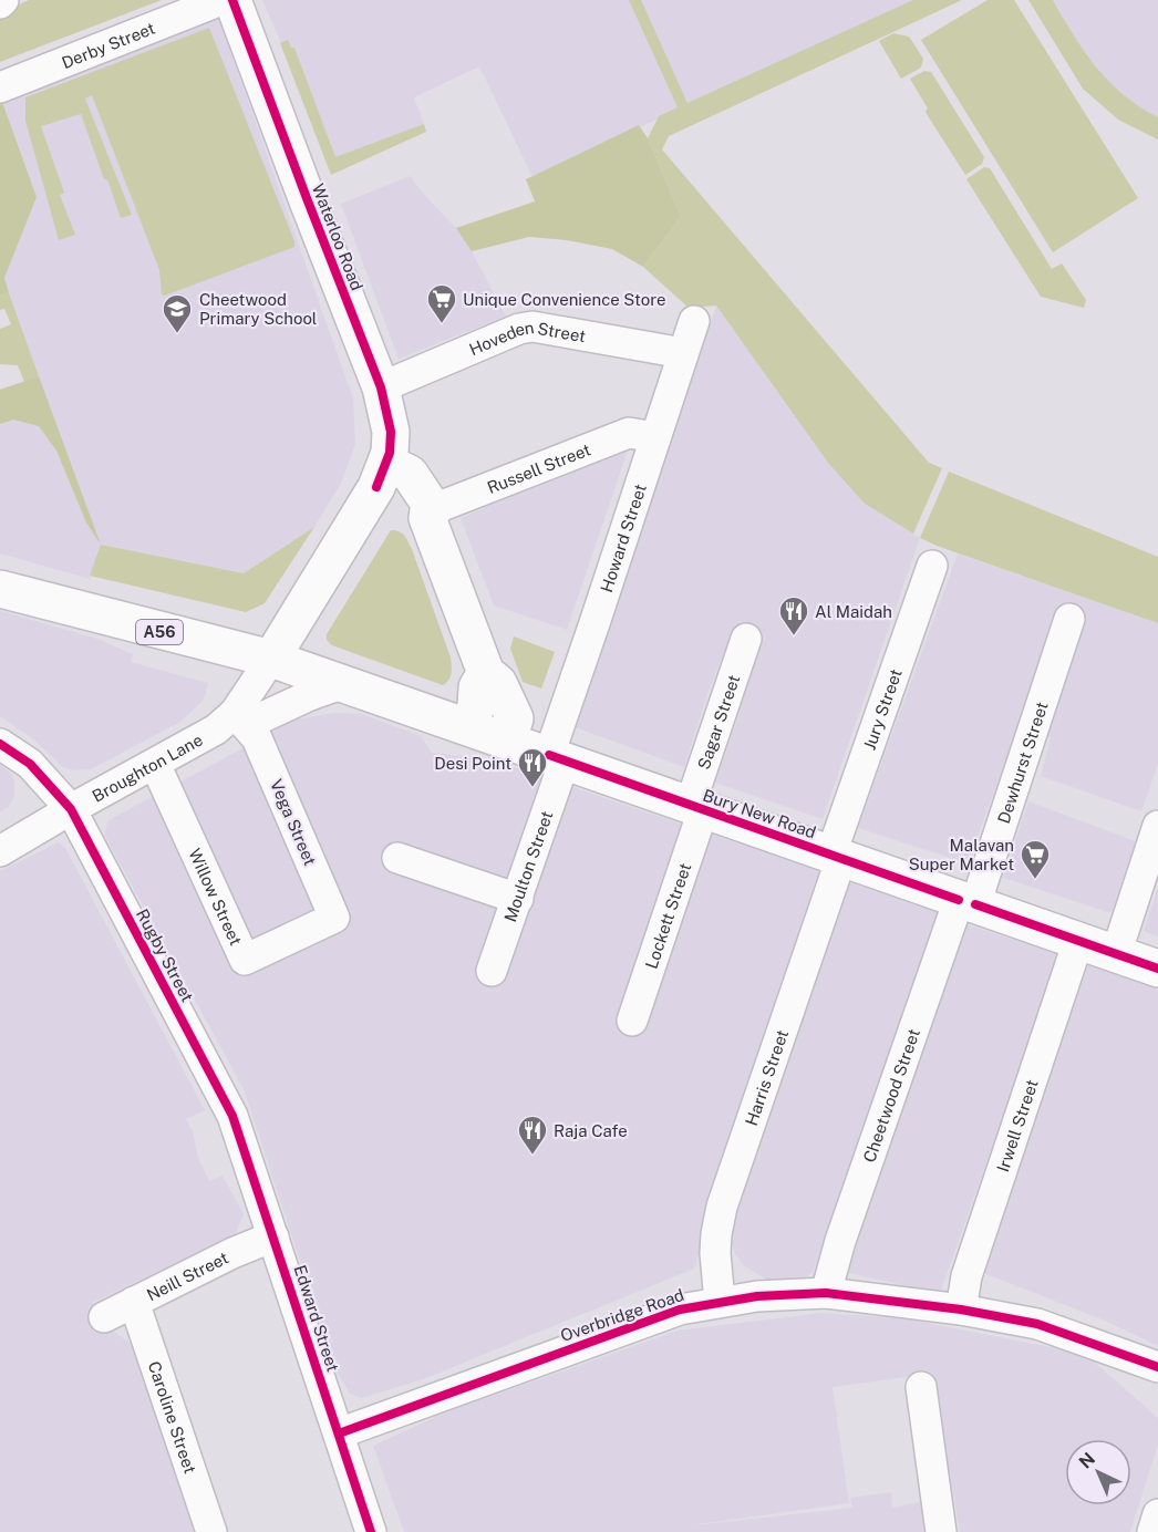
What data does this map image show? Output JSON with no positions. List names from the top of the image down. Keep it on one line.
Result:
{"streets":{"main road":["Waterloo Road","A56","Bury New Road"],"street":["Derby Street","Hoveden Street","Russell Street","Howard Street","Jury Street","Sagar Street","Dewhurst Street","Broughton Lane","Vega Street","Moulton Street","Willow Street","Lockett Street","Rugby Street","Harris Street","Cheetwood Street","Irwell Street","Neill Street","Overbridge Road","Edward Street","Caroline Street"]},"crossings":[["Waterloo Road","Hoveden Street"],["Waterloo Road","Broughton Lane"],["Waterloo Road","Bury New Road"],["Hoveden Street","Howard Street"],["Russell Street","Howard Street"],["Howard Street","Bury New Road"],["Howard Street","Moulton Street"],["Jury Street","Bury New Road"],["Jury Street","Harris Street"],["Sagar Street","Bury New Road"],["Sagar Street","Lockett Street"],["Dewhurst Street","Bury New Road"],["Dewhurst Street","Cheetwood Street"],["Broughton Lane","Bury New Road"],["Broughton Lane","Vega Street"],["Broughton Lane","Willow Street"],["Broughton Lane","Rugby Street"],["Bury New Road","Moulton Street"],["Bury New Road","Lockett Street"],["Bury New Road","Harris Street"],["Bury New Road","Cheetwood Street"],["Bury New Road","Irwell Street"],["Vega Street","Willow Street"],["Rugby Street","Edward Street"],["Harris Street","Overbridge Road"],["Cheetwood Street","Overbridge Road"],["Irwell Street","Overbridge Road"],["Neill Street","Edward Street"],["Neill Street","Caroline Street"],["Overbridge Road","Edward Street"]],"places":{"supermarket":["Unique Convenience Store","Malavan Super Market"],"school or university":["Cheetwood Primary School"],"restaurant":["Al Maidah","Desi Point","Raja Cafe"]},"north":"top left"}
